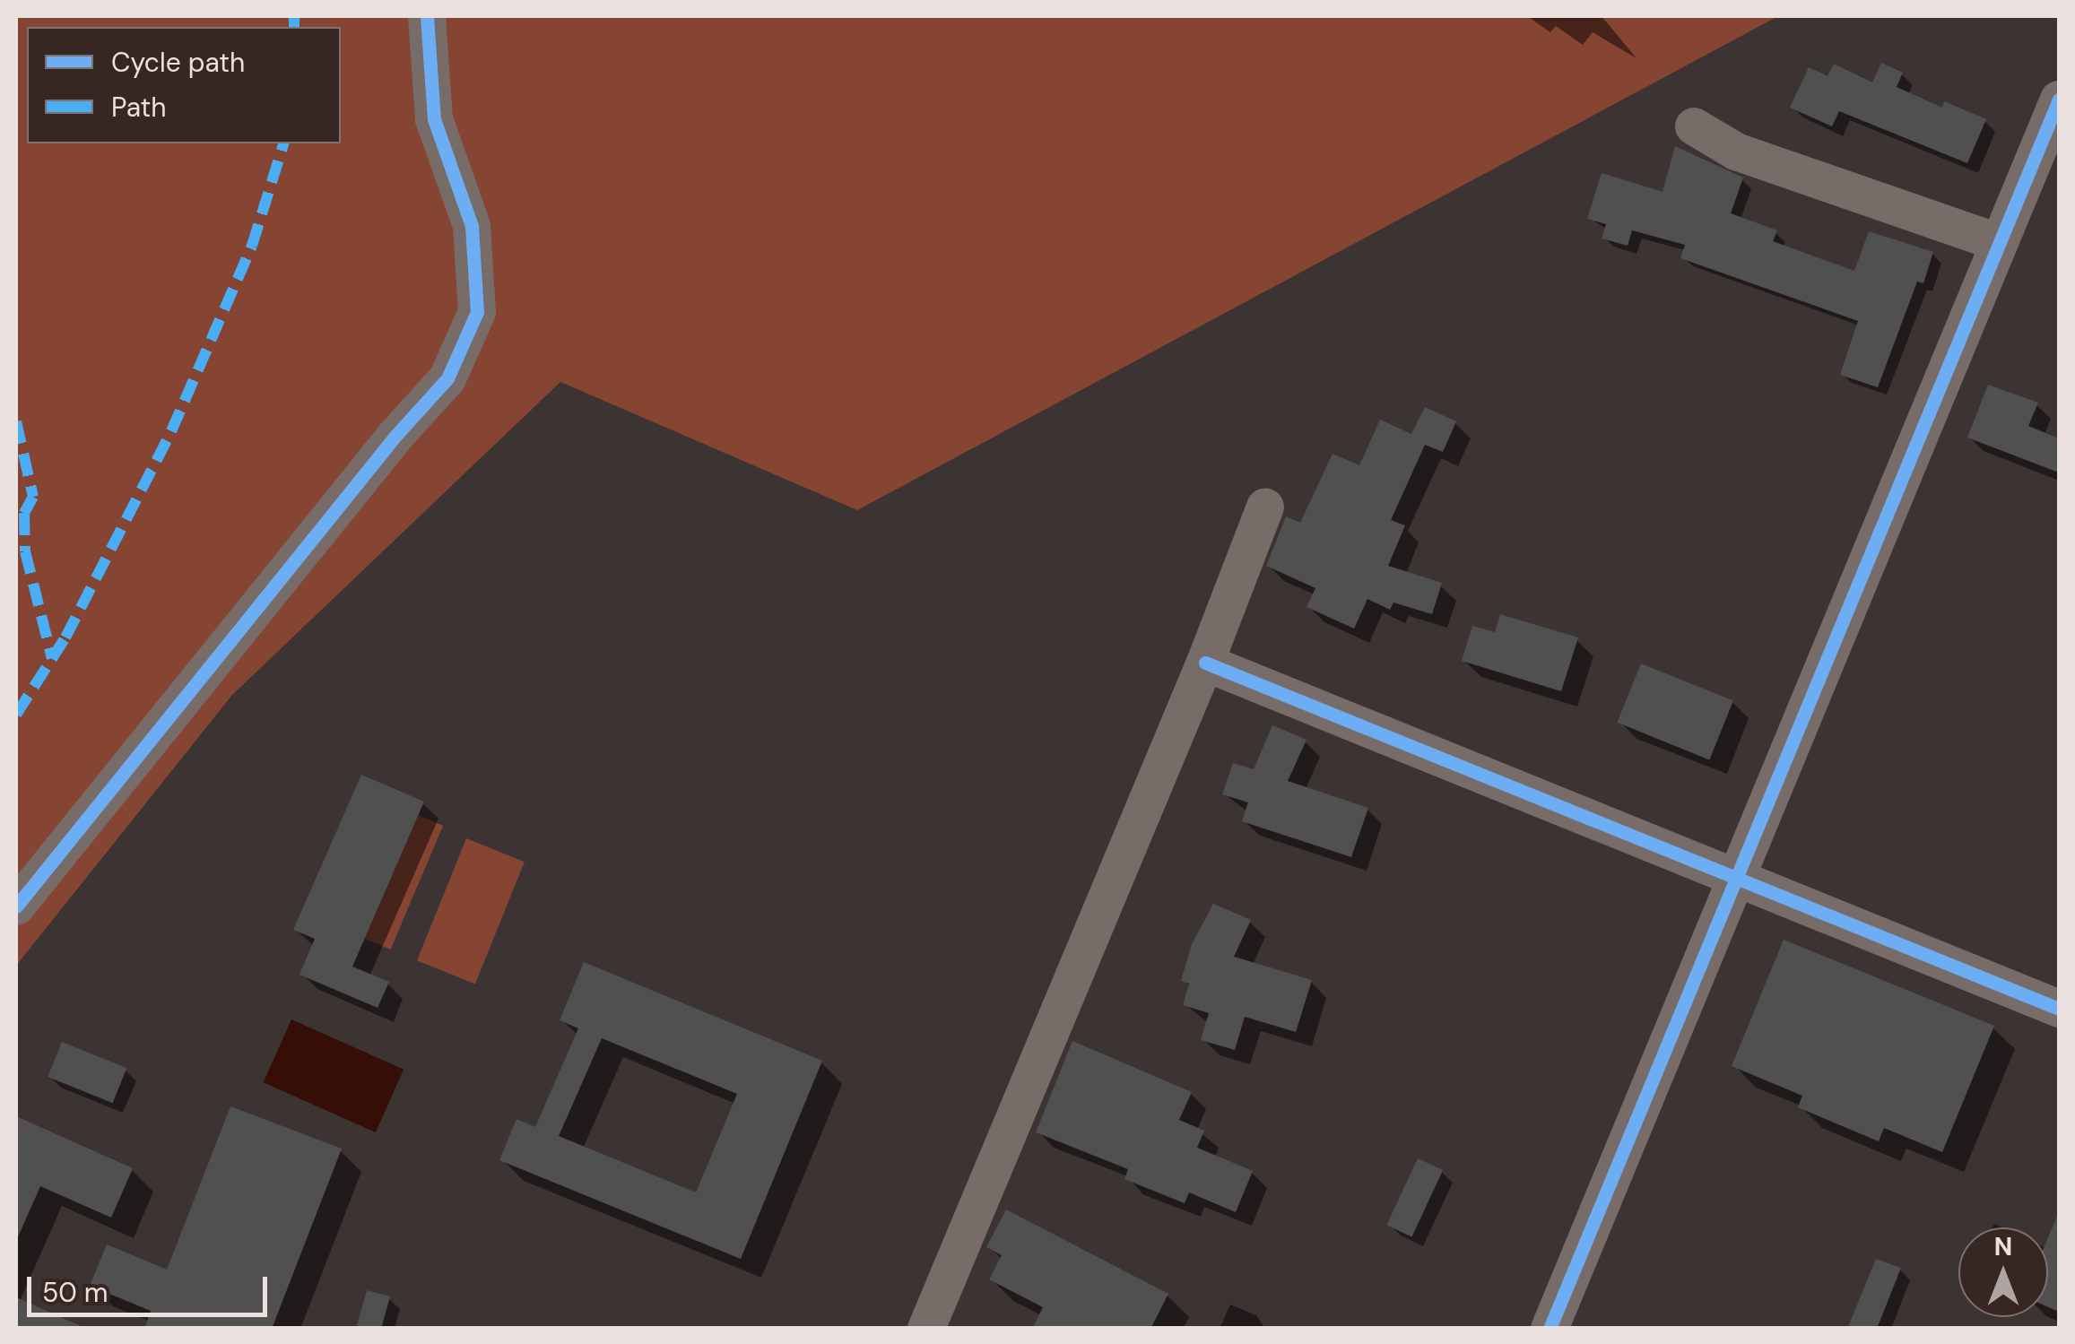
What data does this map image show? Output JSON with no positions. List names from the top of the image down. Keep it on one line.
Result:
{"legend":["Cycle path","Path"],"scale_bar":"50 m","north":"top"}
